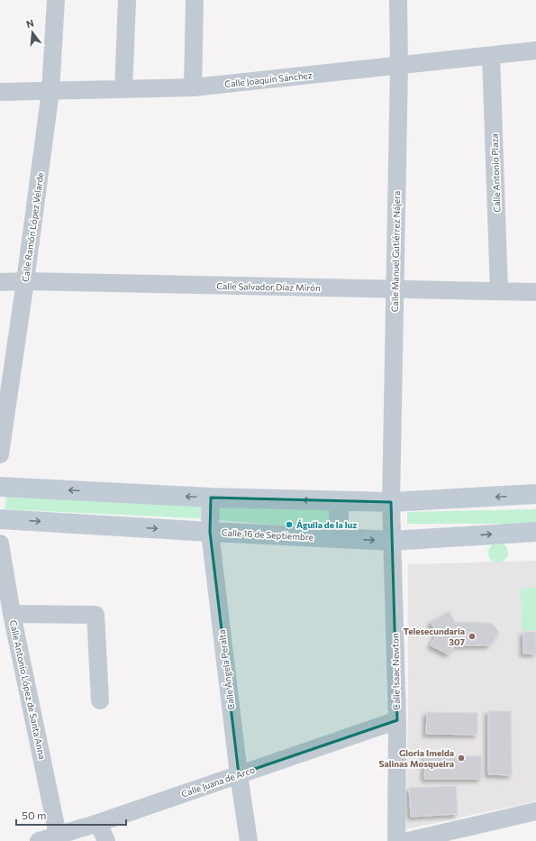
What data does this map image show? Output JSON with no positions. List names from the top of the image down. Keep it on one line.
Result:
{"streets":{"street":["Calle Joaquín Sánchez","Calle Antonio Plaza","Calle Ramón López Velarde","Calle Manuel Gutiérrez Nájera","Calle Salvador Díaz Mirón","Calle 16 de Septiembre","Calle Ángela Peralta","Calle Isaac Newton","Calle Antonio López de Santa Anna","Calle Juana de Arco"]},"crossings":[["Calle Joaquín Sánchez","Calle Antonio Plaza"],["Calle Joaquín Sánchez","Calle Ramón López Velarde"],["Calle Joaquín Sánchez","Calle Manuel Gutiérrez Nájera"],["Calle Antonio Plaza","Calle Salvador Díaz Mirón"],["Calle Ramón López Velarde","Calle Salvador Díaz Mirón"],["Calle Manuel Gutiérrez Nájera","Calle Salvador Díaz Mirón"],["Calle Manuel Gutiérrez Nájera","Calle Isaac Newton"],["Calle 16 de Septiembre","Calle Ángela Peralta"],["Calle 16 de Septiembre","Calle Isaac Newton"],["Calle Ángela Peralta","Calle Juana de Arco"],["Calle Isaac Newton","Calle Juana de Arco"],["Calle Antonio López de Santa Anna","Calle Juana de Arco"]],"places":["Águila de la luz","Telesecundaria 307","Gloria Imelda Salinas Mosqueira"],"scale_bar":"50 m","north":"top"}
